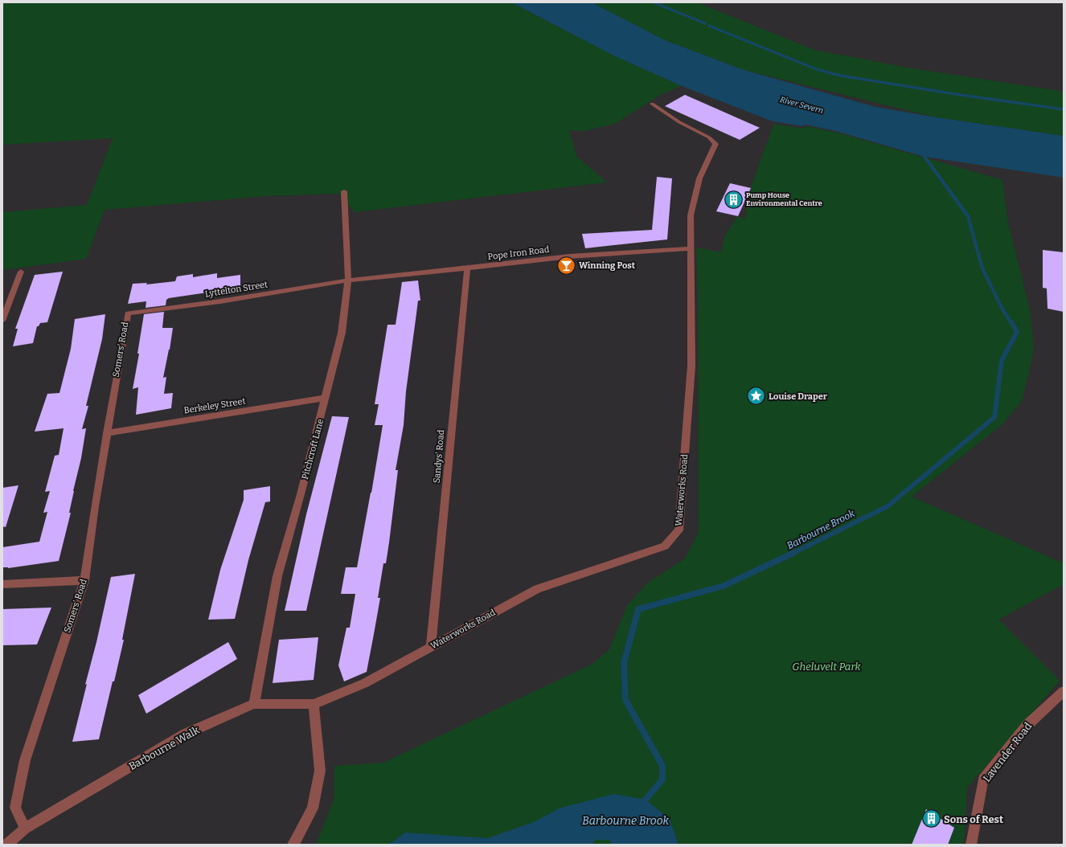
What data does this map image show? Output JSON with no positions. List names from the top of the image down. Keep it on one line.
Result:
{"streets":{"street":["Pope Iron Road","Lyttelton Street","Somers' Road","Berkeley Street","Pitchcroft Lane","Sandys' Road","Waterworks Road","Barbourne Walk","Lavender Road"]},"crossings":[["Pope Iron Road","Lyttelton Street"],["Pope Iron Road","Pitchcroft Lane"],["Pope Iron Road","Sandys' Road"],["Pope Iron Road","Waterworks Road"],["Lyttelton Street","Somers' Road"],["Lyttelton Street","Pitchcroft Lane"],["Somers' Road","Berkeley Street"],["Somers' Road","Barbourne Walk"],["Berkeley Street","Pitchcroft Lane"],["Pitchcroft Lane","Barbourne Walk"],["Sandys' Road","Waterworks Road"],["Waterworks Road","Barbourne Walk"]],"water":["River Severn","Barbourne Brook"],"parks":["Gheluvelt Park"],"places":{"building":["Pump House Environmental Centre","Sons of Rest"],"bar":["Winning Post"],"place":["Louise Draper"]}}
